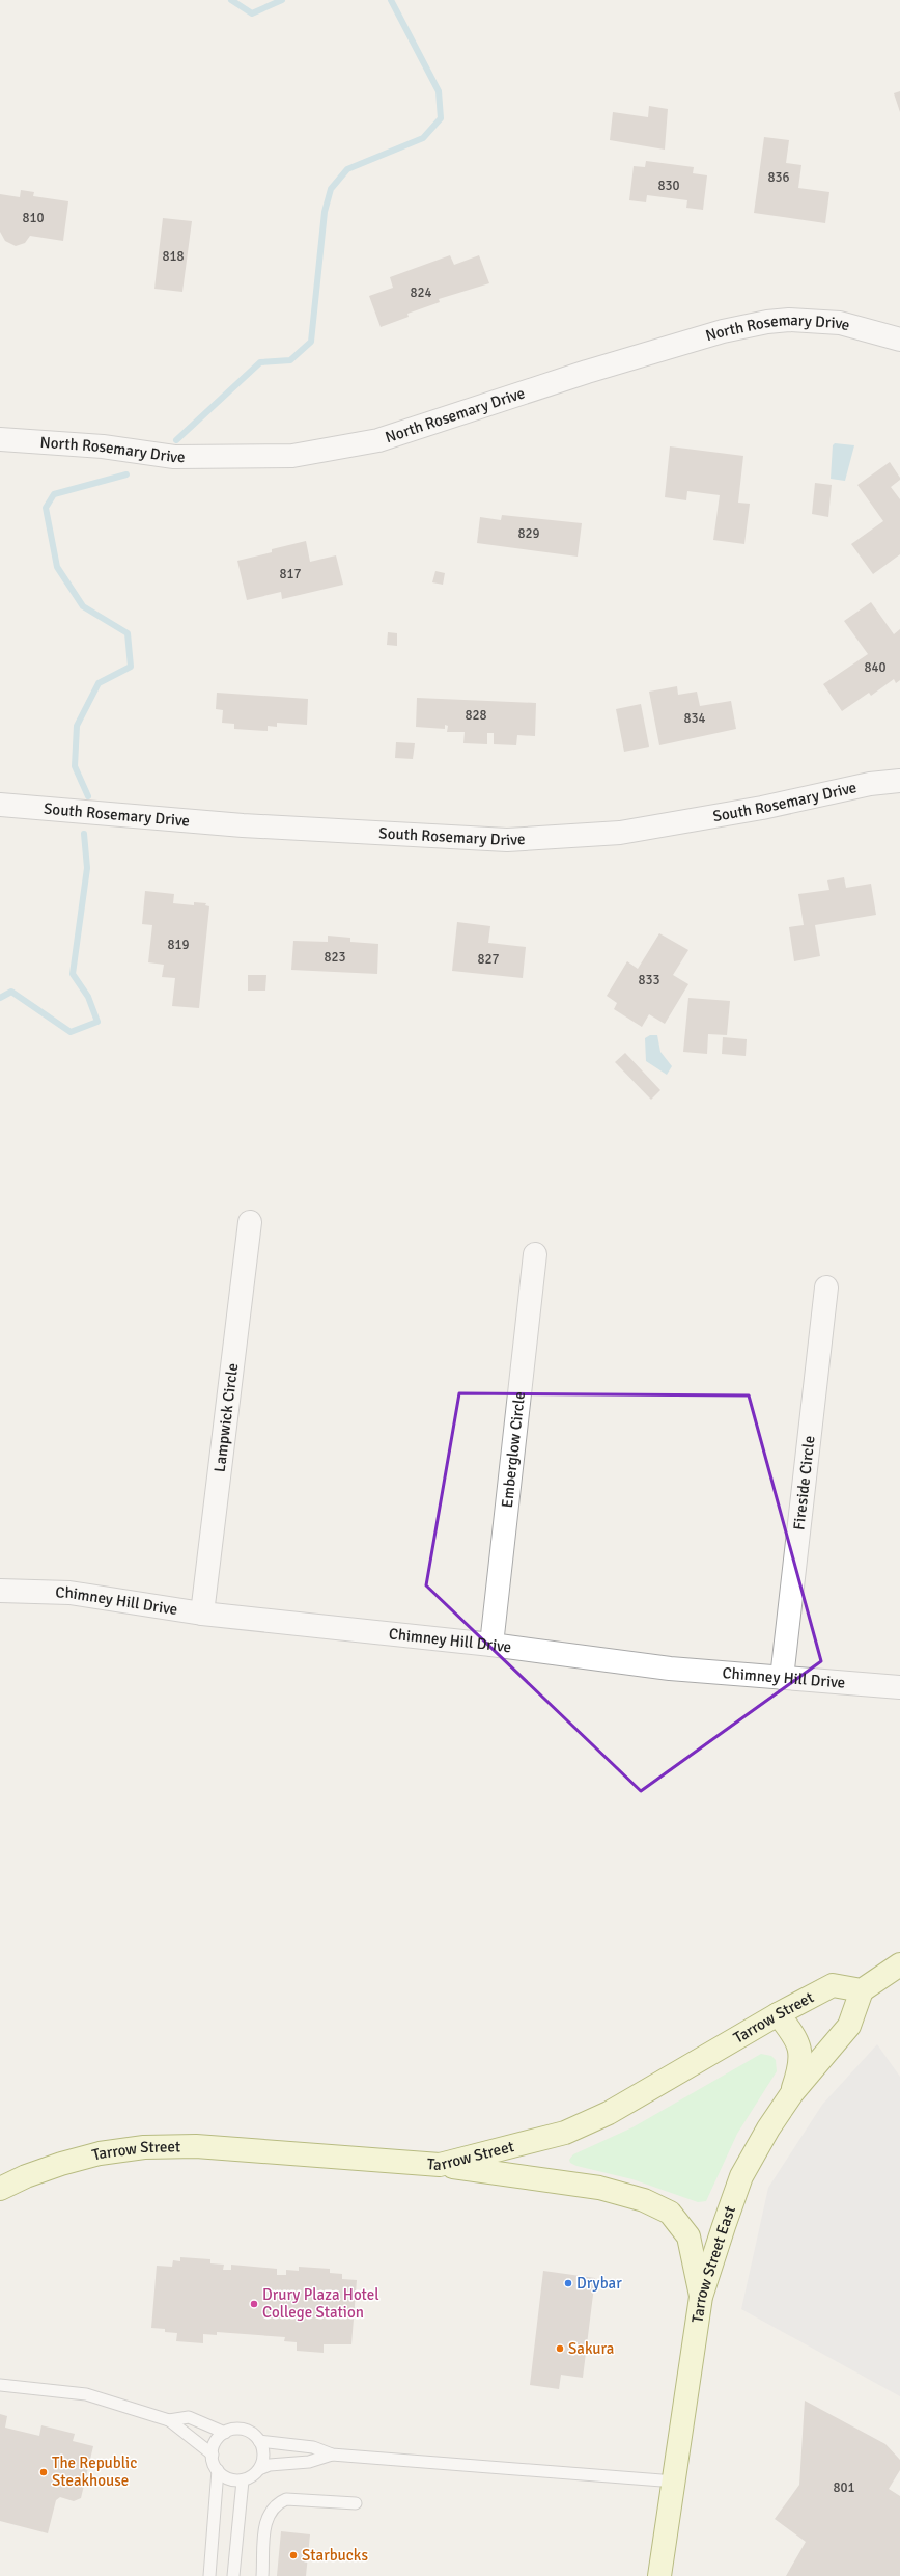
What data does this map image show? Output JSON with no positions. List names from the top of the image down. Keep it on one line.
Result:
{"streets":{"main road":["Tarrow Street","Tarrow Street East"],"street":["North Rosemary Drive","South Rosemary Drive","Lampwick Circle","Emberglow Circle","Fireside Circle","Chimney Hill Drive"]},"crossings":[["Lampwick Circle","Chimney Hill Drive"],["Emberglow Circle","Chimney Hill Drive"],["Fireside Circle","Chimney Hill Drive"],["Tarrow Street","Tarrow Street East"]],"places":["Drybar","Drury Plaza Hotel College Station","Sakura","The Republic Steakhouse","Starbucks"],"house_numbers":["836","830","810","818","824","829","817","840","828","834","819","823","827","833","801"]}
